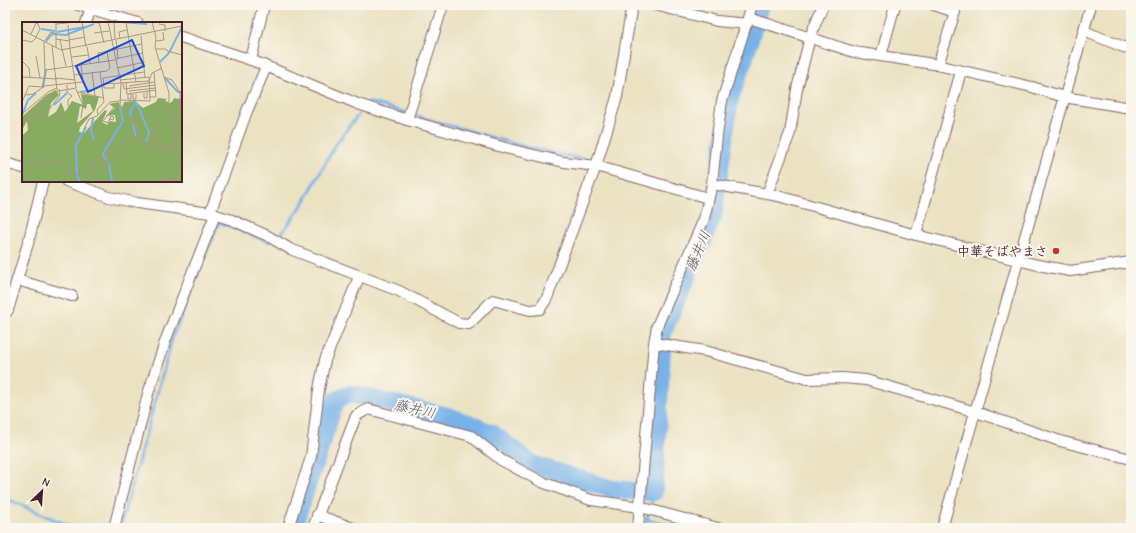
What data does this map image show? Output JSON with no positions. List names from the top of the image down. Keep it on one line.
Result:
{"water":["藤井川"],"places":["中華そばやまさ"],"north":"top right"}
